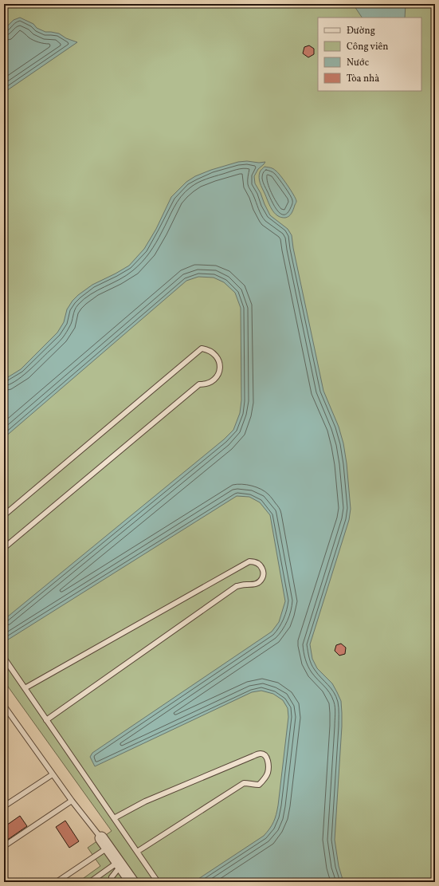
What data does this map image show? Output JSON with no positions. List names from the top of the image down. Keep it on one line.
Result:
{"legend":["Đường","Công viên","Nước","Tòa nhà"]}
